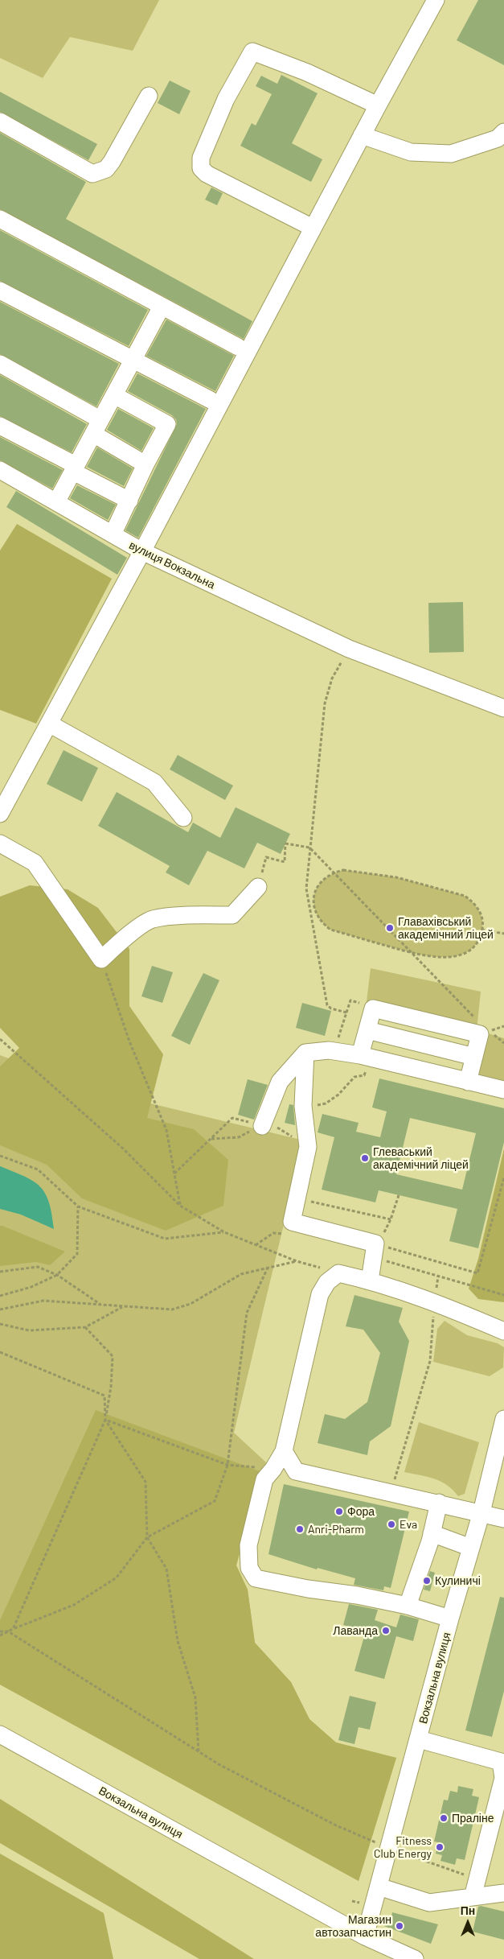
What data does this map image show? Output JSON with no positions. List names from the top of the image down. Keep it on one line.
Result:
{"streets":{"street":["вулиця Вокзальна","Вокзальна вулиця"]},"places":["Главахівський академічний ліцей","Глеваський академічний ліцей","Фора","Eva","Anri-Pharm","Кулиничі","Лаванда","Праліне","Fitness Club Energy","Магазин автозапчастин"],"north":"top"}
